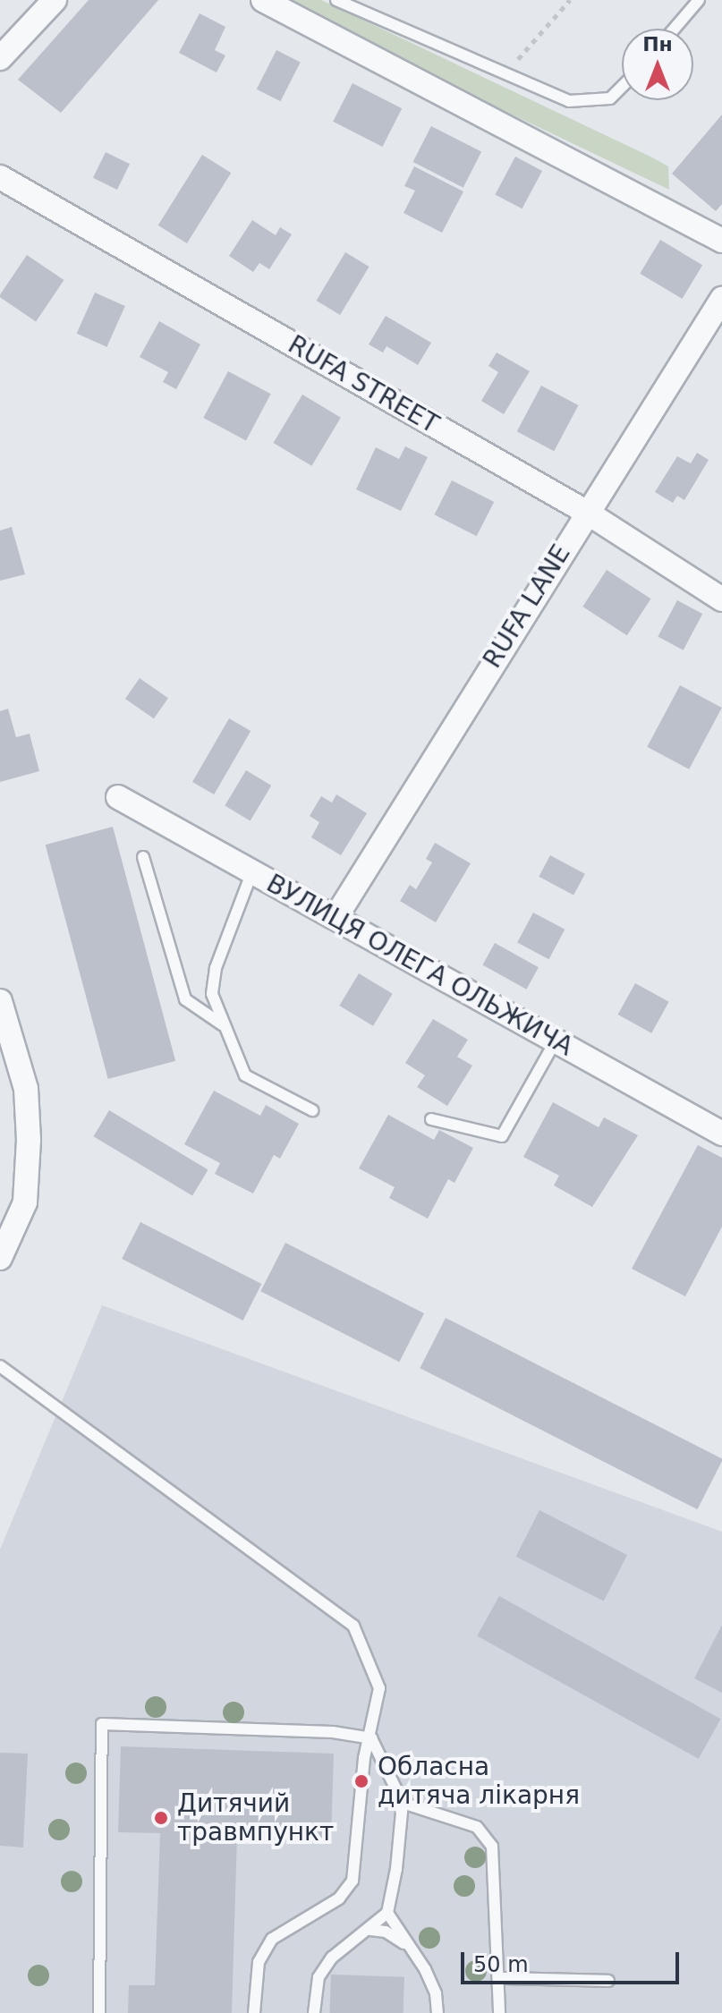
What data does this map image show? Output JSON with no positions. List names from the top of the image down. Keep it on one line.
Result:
{"streets":{"street":["RUFA STREET","RUFA LANE","ВУЛИЦЯ ОЛЕГА ОЛЬЖИЧА"]},"crossings":[["RUFA STREET","RUFA LANE"],["RUFA LANE","ВУЛИЦЯ ОЛЕГА ОЛЬЖИЧА"]],"places":["Обласна дитяча лікарня","Дитячий травмпункт"],"scale_bar":"50 m","north":"top"}
